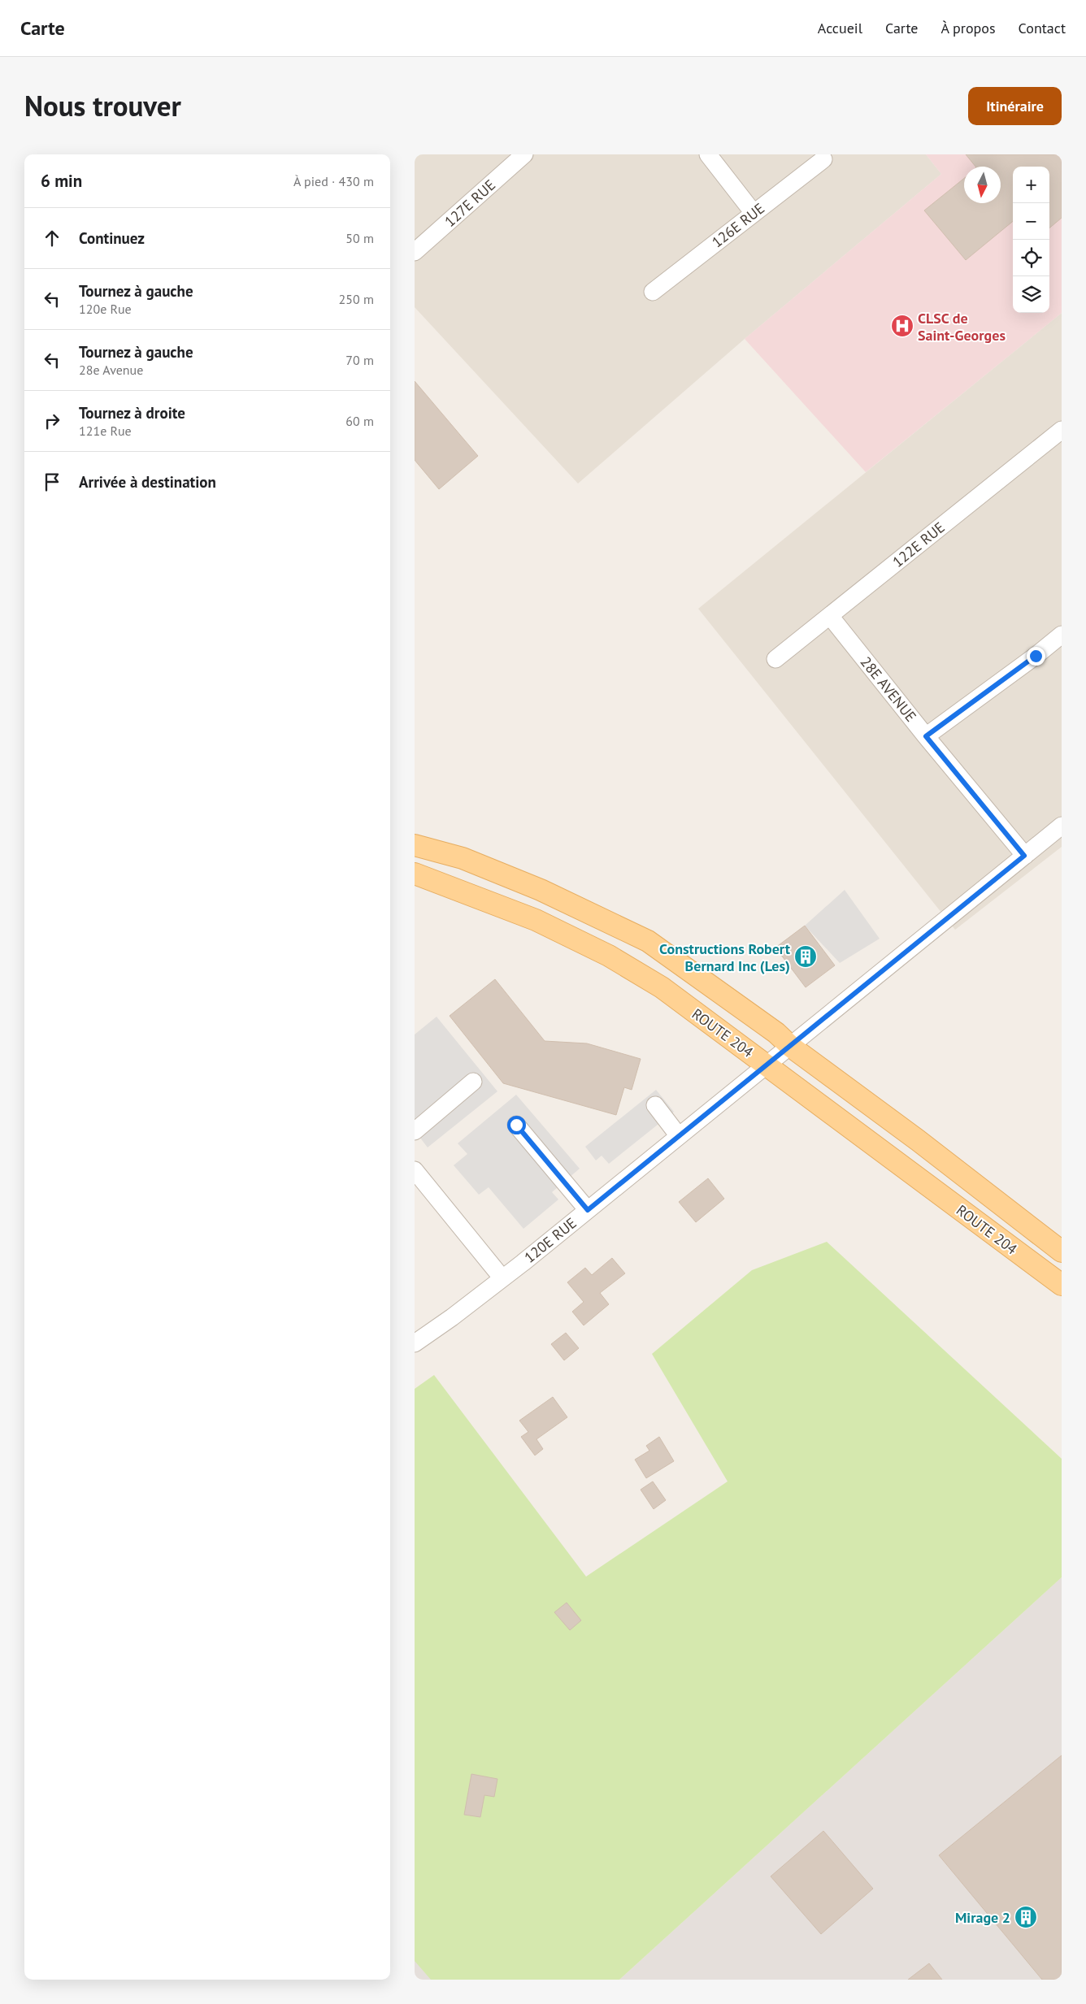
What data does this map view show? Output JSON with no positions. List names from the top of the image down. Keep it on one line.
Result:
{"streets":{"main road":["ROUTE 204"],"street":["127E RUE","126E RUE","122E RUE","28E AVENUE","120E RUE"]},"crossings":[["122E RUE","28E AVENUE"],["28E AVENUE","120E RUE"],["ROUTE 204","120E RUE"]],"places":{"hospital":["CLSC de Saint-Georges"],"building":["Constructions Robert Bernard Inc (Les)","Mirage 2"]},"north":"bottom","page":{"header":"Carte","nav":["Accueil","Carte","À propos","Contact"],"title":"Nous trouver","buttons":"Itinéraire","heading":["6 min","À pied · 430 m"],"map_buttons":["+","−"],"list":[["Continuez","50 m"],["Tournez à gauche","120e Rue","250 m"],["Tournez à gauche","28e Avenue","70 m"],["Tournez à droite","121e Rue","60 m"],"Arrivée à destination"]}}
